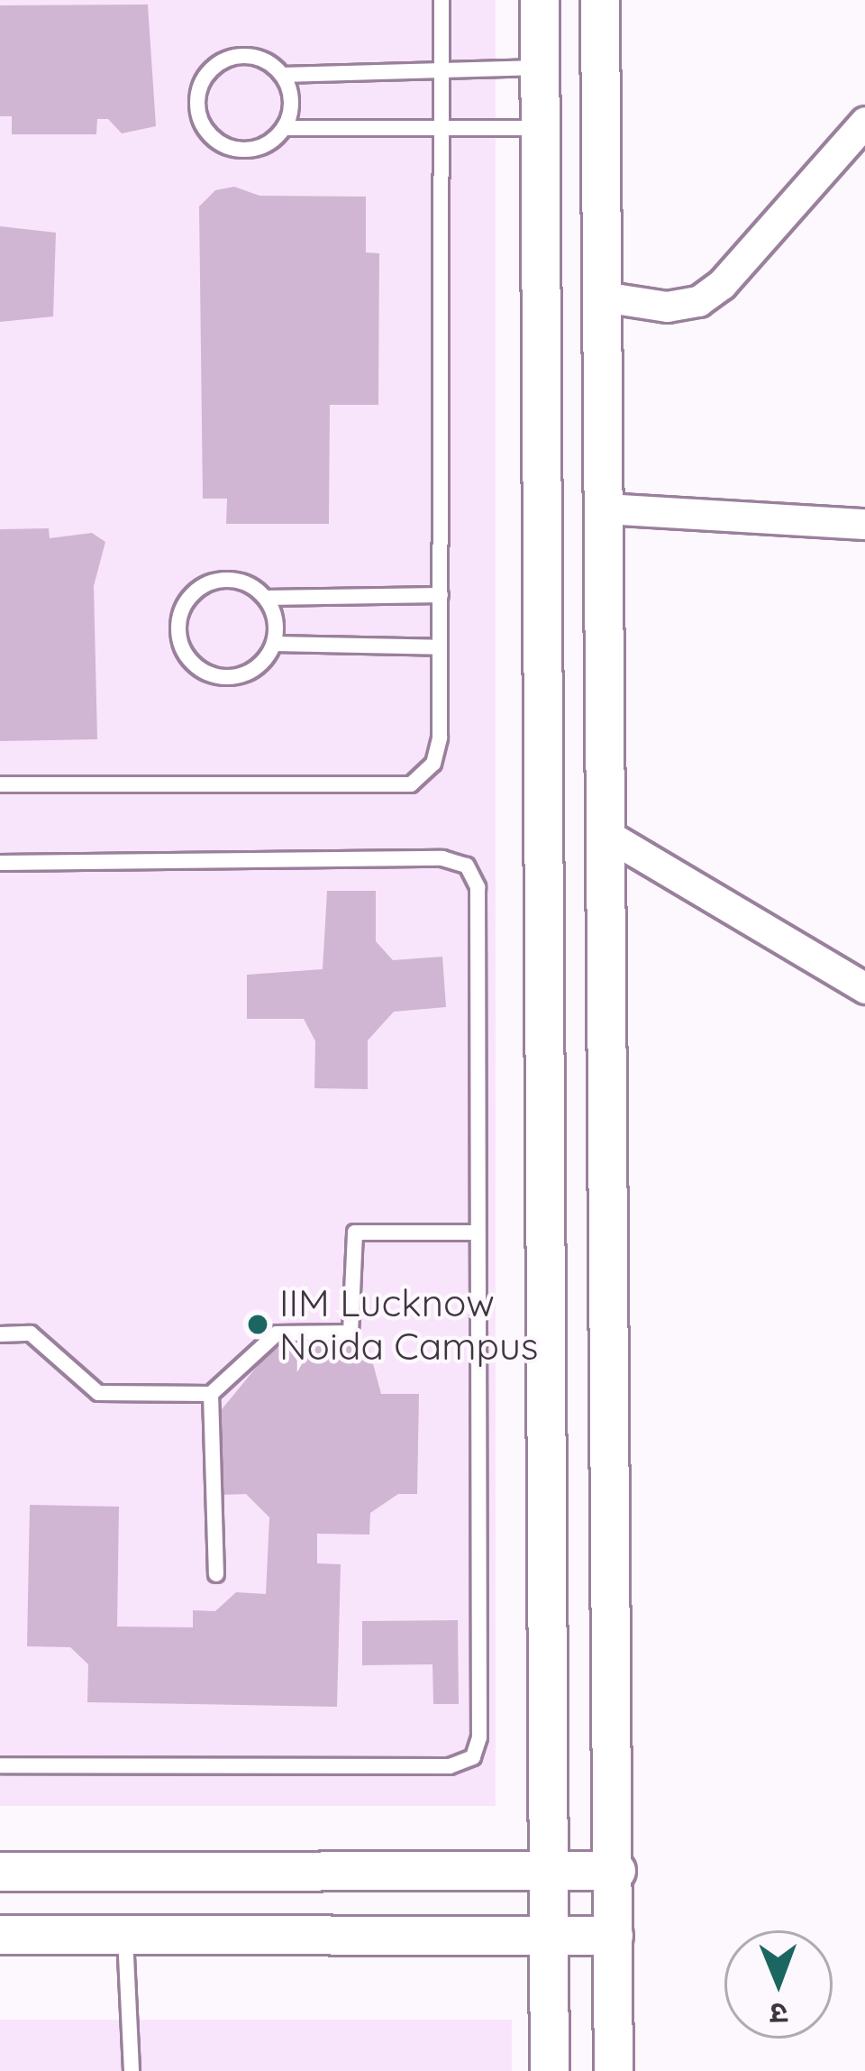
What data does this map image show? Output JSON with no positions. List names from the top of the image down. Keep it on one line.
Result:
{"places":["IIM Lucknow Noida Campus"],"north":"bottom"}
